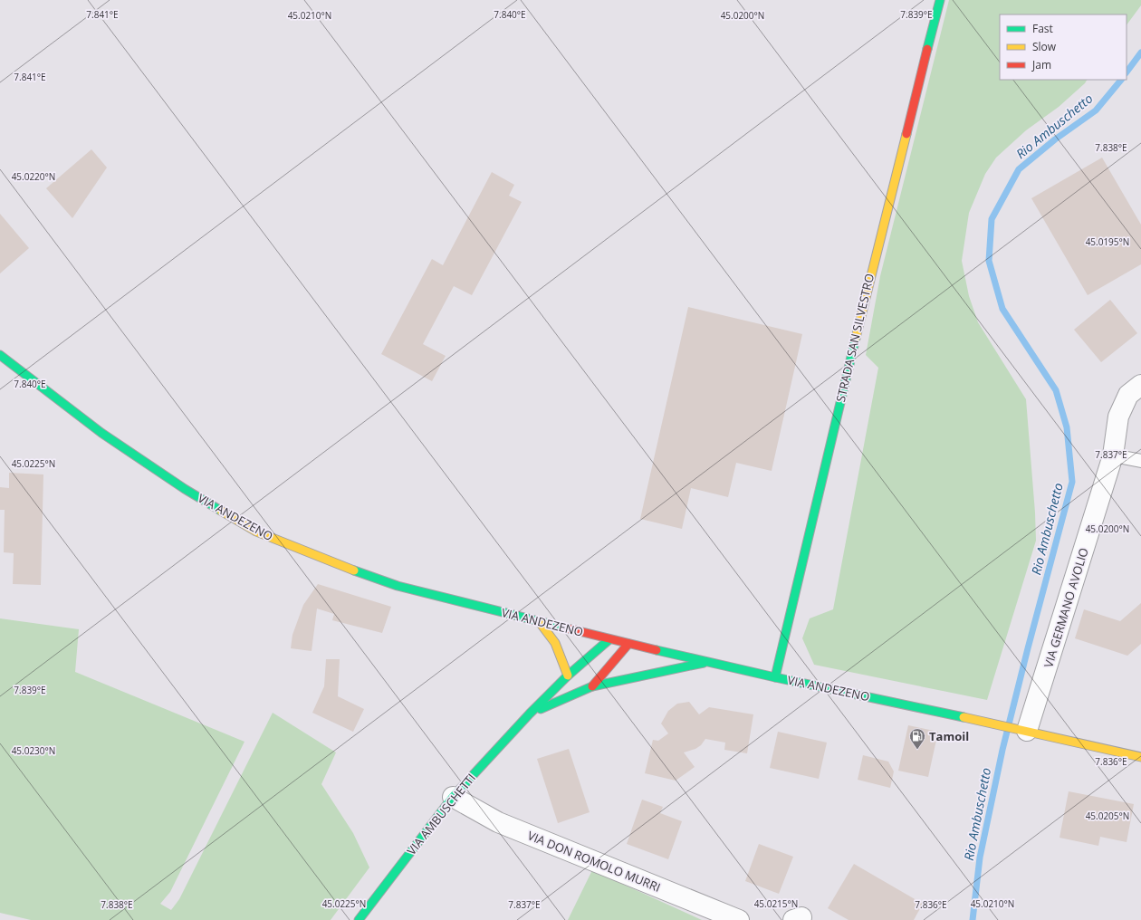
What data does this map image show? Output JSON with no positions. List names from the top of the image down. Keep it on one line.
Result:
{"streets":{"street":["STRADA SAN SILVESTRO","VIA ANDEZENO","VIA GERMANO AVOLIO","VIA AMBUSCHETTI","VIA DON ROMOLO MURRI"]},"crossings":[["STRADA SAN SILVESTRO","VIA ANDEZENO"],["VIA ANDEZENO","VIA GERMANO AVOLIO"],["VIA ANDEZENO","VIA AMBUSCHETTI"],["VIA AMBUSCHETTI","VIA DON ROMOLO MURRI"]],"water":["Rio Ambuschetto"],"places":{"fuel station":["Tamoil"]},"legend":["Fast","Slow","Jam"],"coordinates":["7.841°E","7.840°E","7.839°E","45.0210°N","45.0200°N","7.838°E","45.0220°N","45.0195°N","7.837°E","45.0225°N","45.0230°N","7.836°E","45.0205°N","45.0215°N"]}
